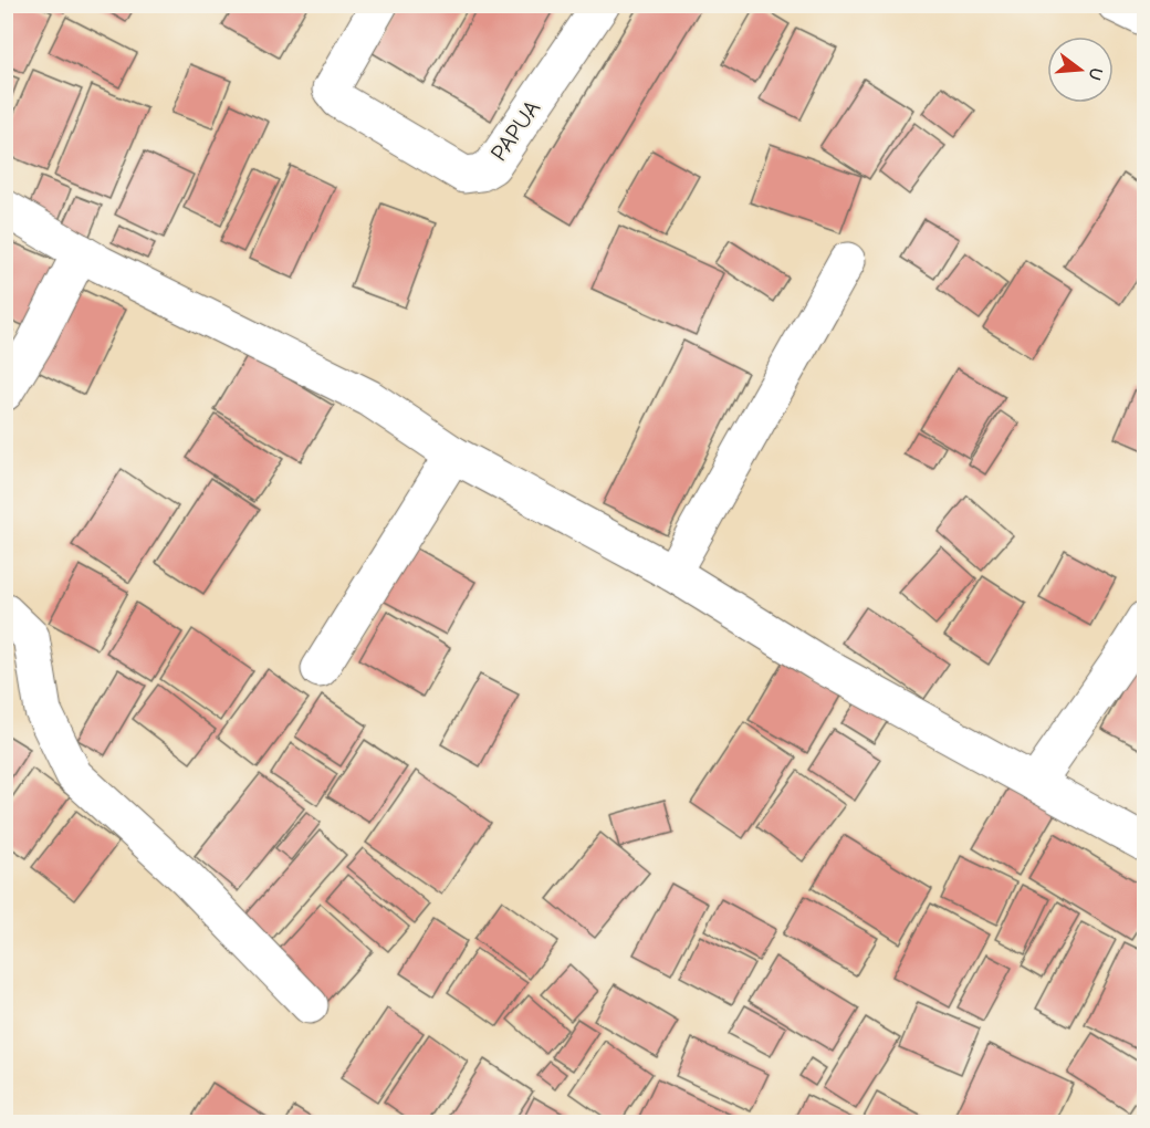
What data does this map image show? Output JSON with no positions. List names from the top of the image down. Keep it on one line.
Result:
{"streets":{"street":["PAPUA"]},"north":"right"}
